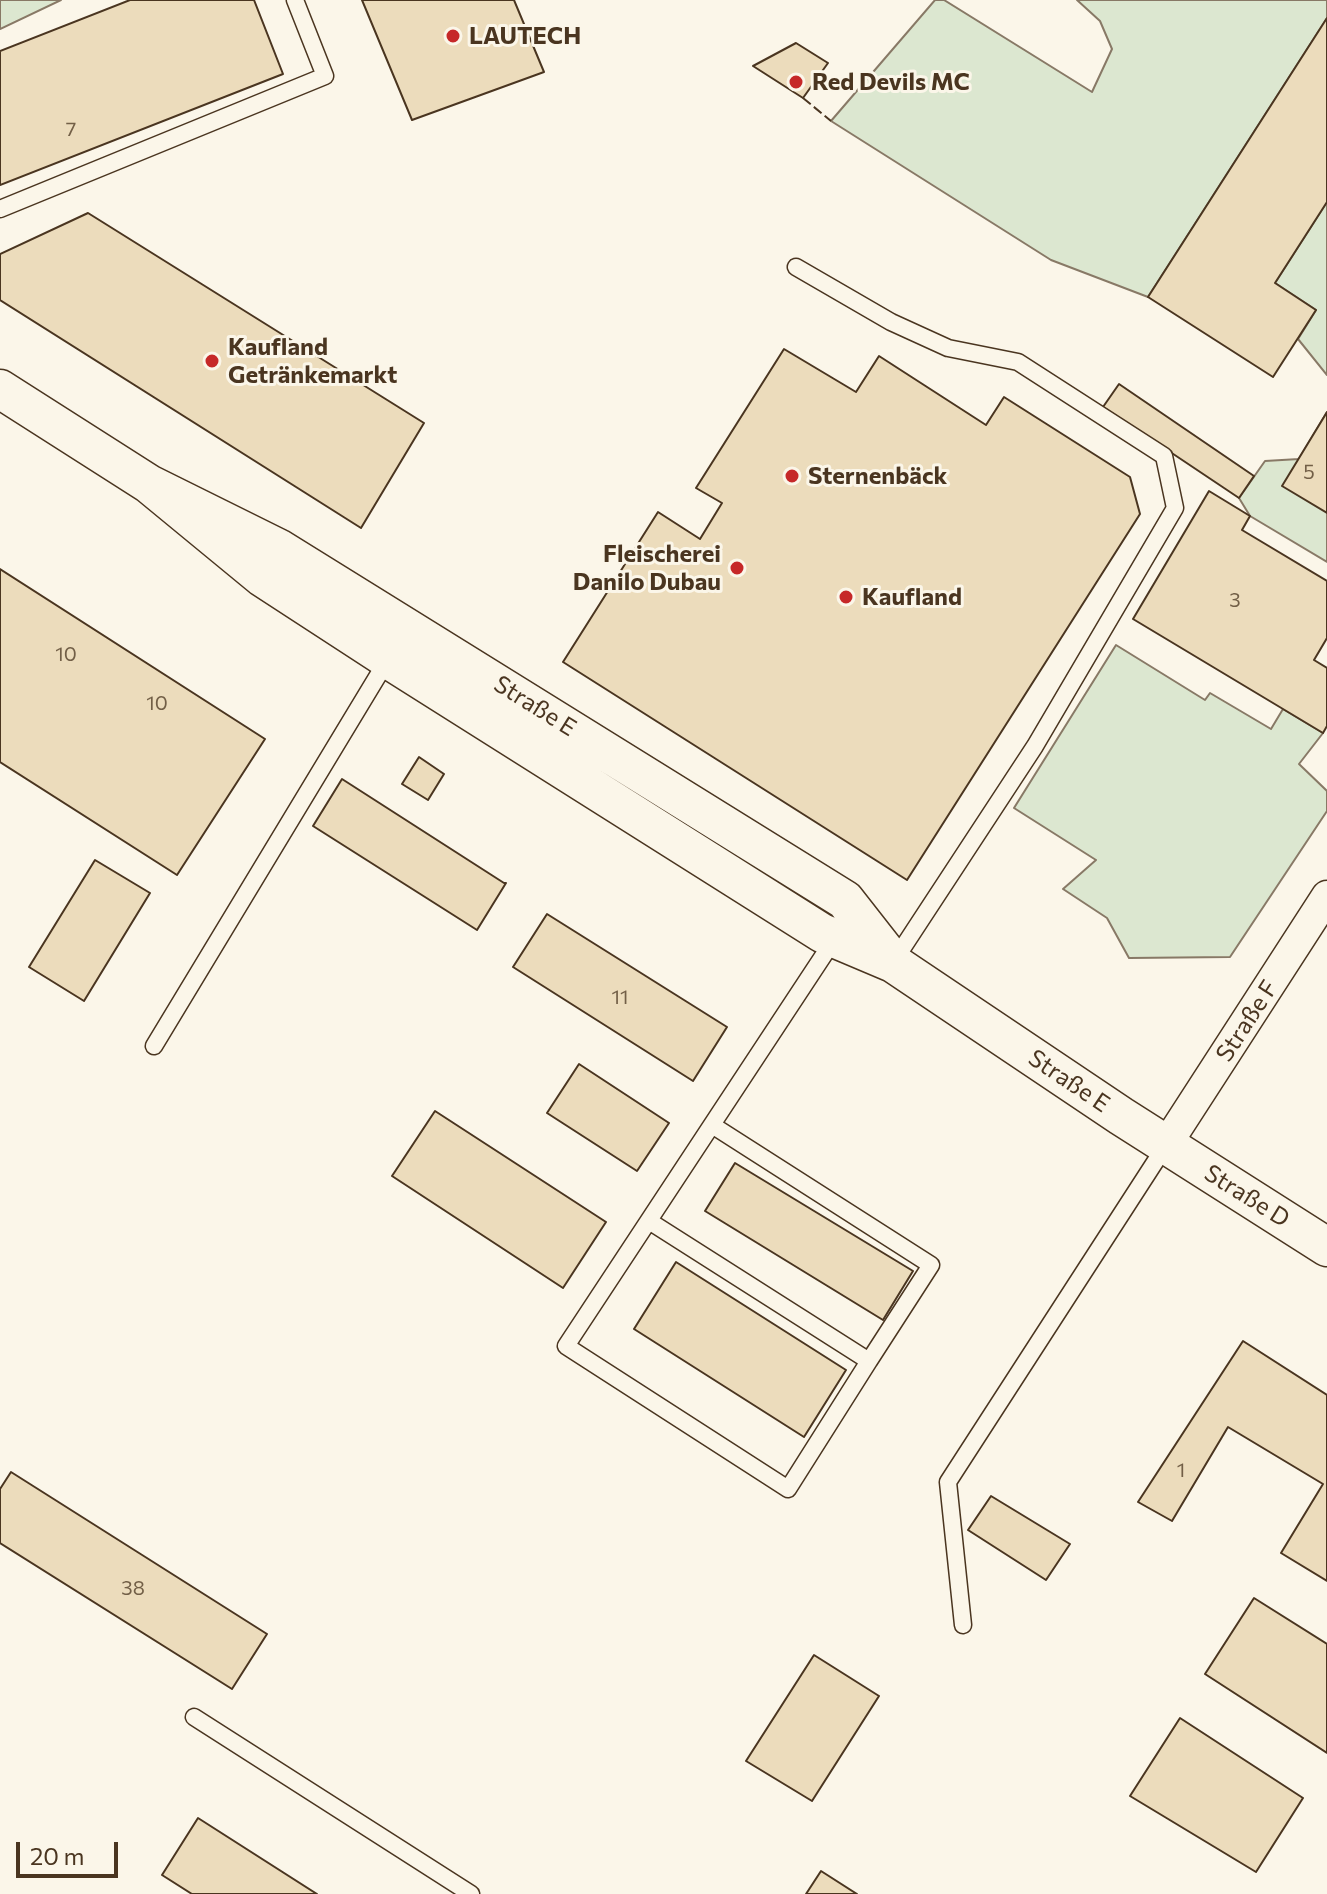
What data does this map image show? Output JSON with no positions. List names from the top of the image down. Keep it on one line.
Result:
{"streets":{"street":["Straße E","Straße F","Straße D"]},"crossings":[["Straße E","Straße F"],["Straße E","Straße D"],["Straße F","Straße D"]],"places":["LAUTECH","Red Devils MC","Kaufland Getränkemarkt","Sternenbäck","Fleischerei Danilo Dubau","Kaufland"],"house_numbers":["7","5","3","10","10","11","1","38"],"scale_bar":"20 m"}
